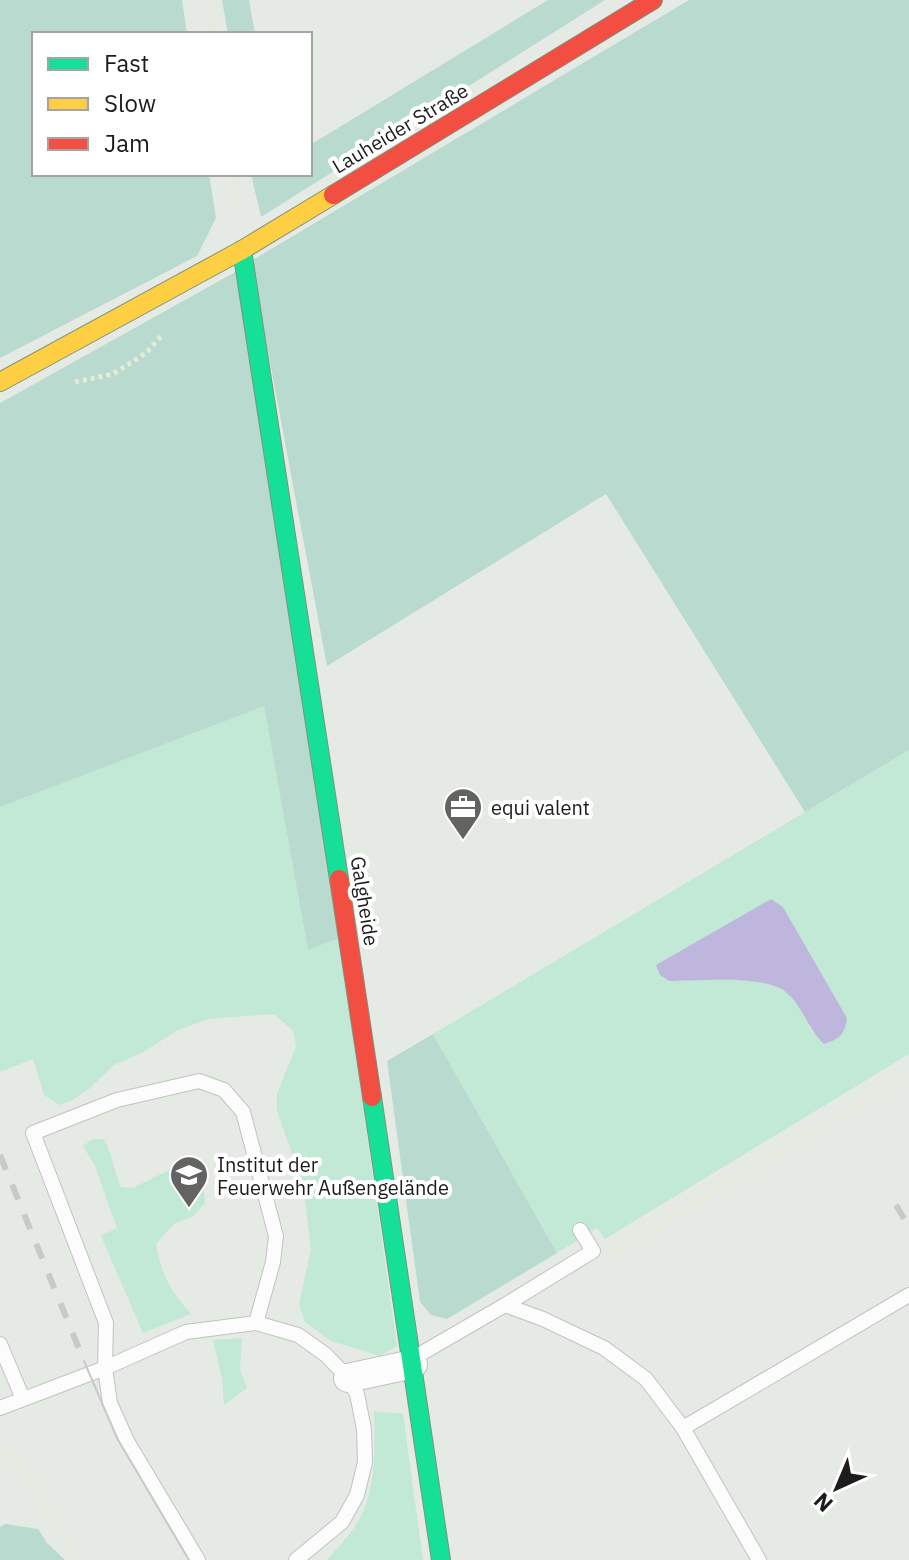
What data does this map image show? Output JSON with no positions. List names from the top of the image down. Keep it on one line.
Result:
{"streets":{"street":["Lauheider Straße","Galgheide"]},"crossings":[["Lauheider Straße","Galgheide"]],"places":{"office":["equi valent"],"school or university":["Institut der Feuerwehr Außengelände"]},"legend":["Fast","Slow","Jam"],"north":"bottom left"}
